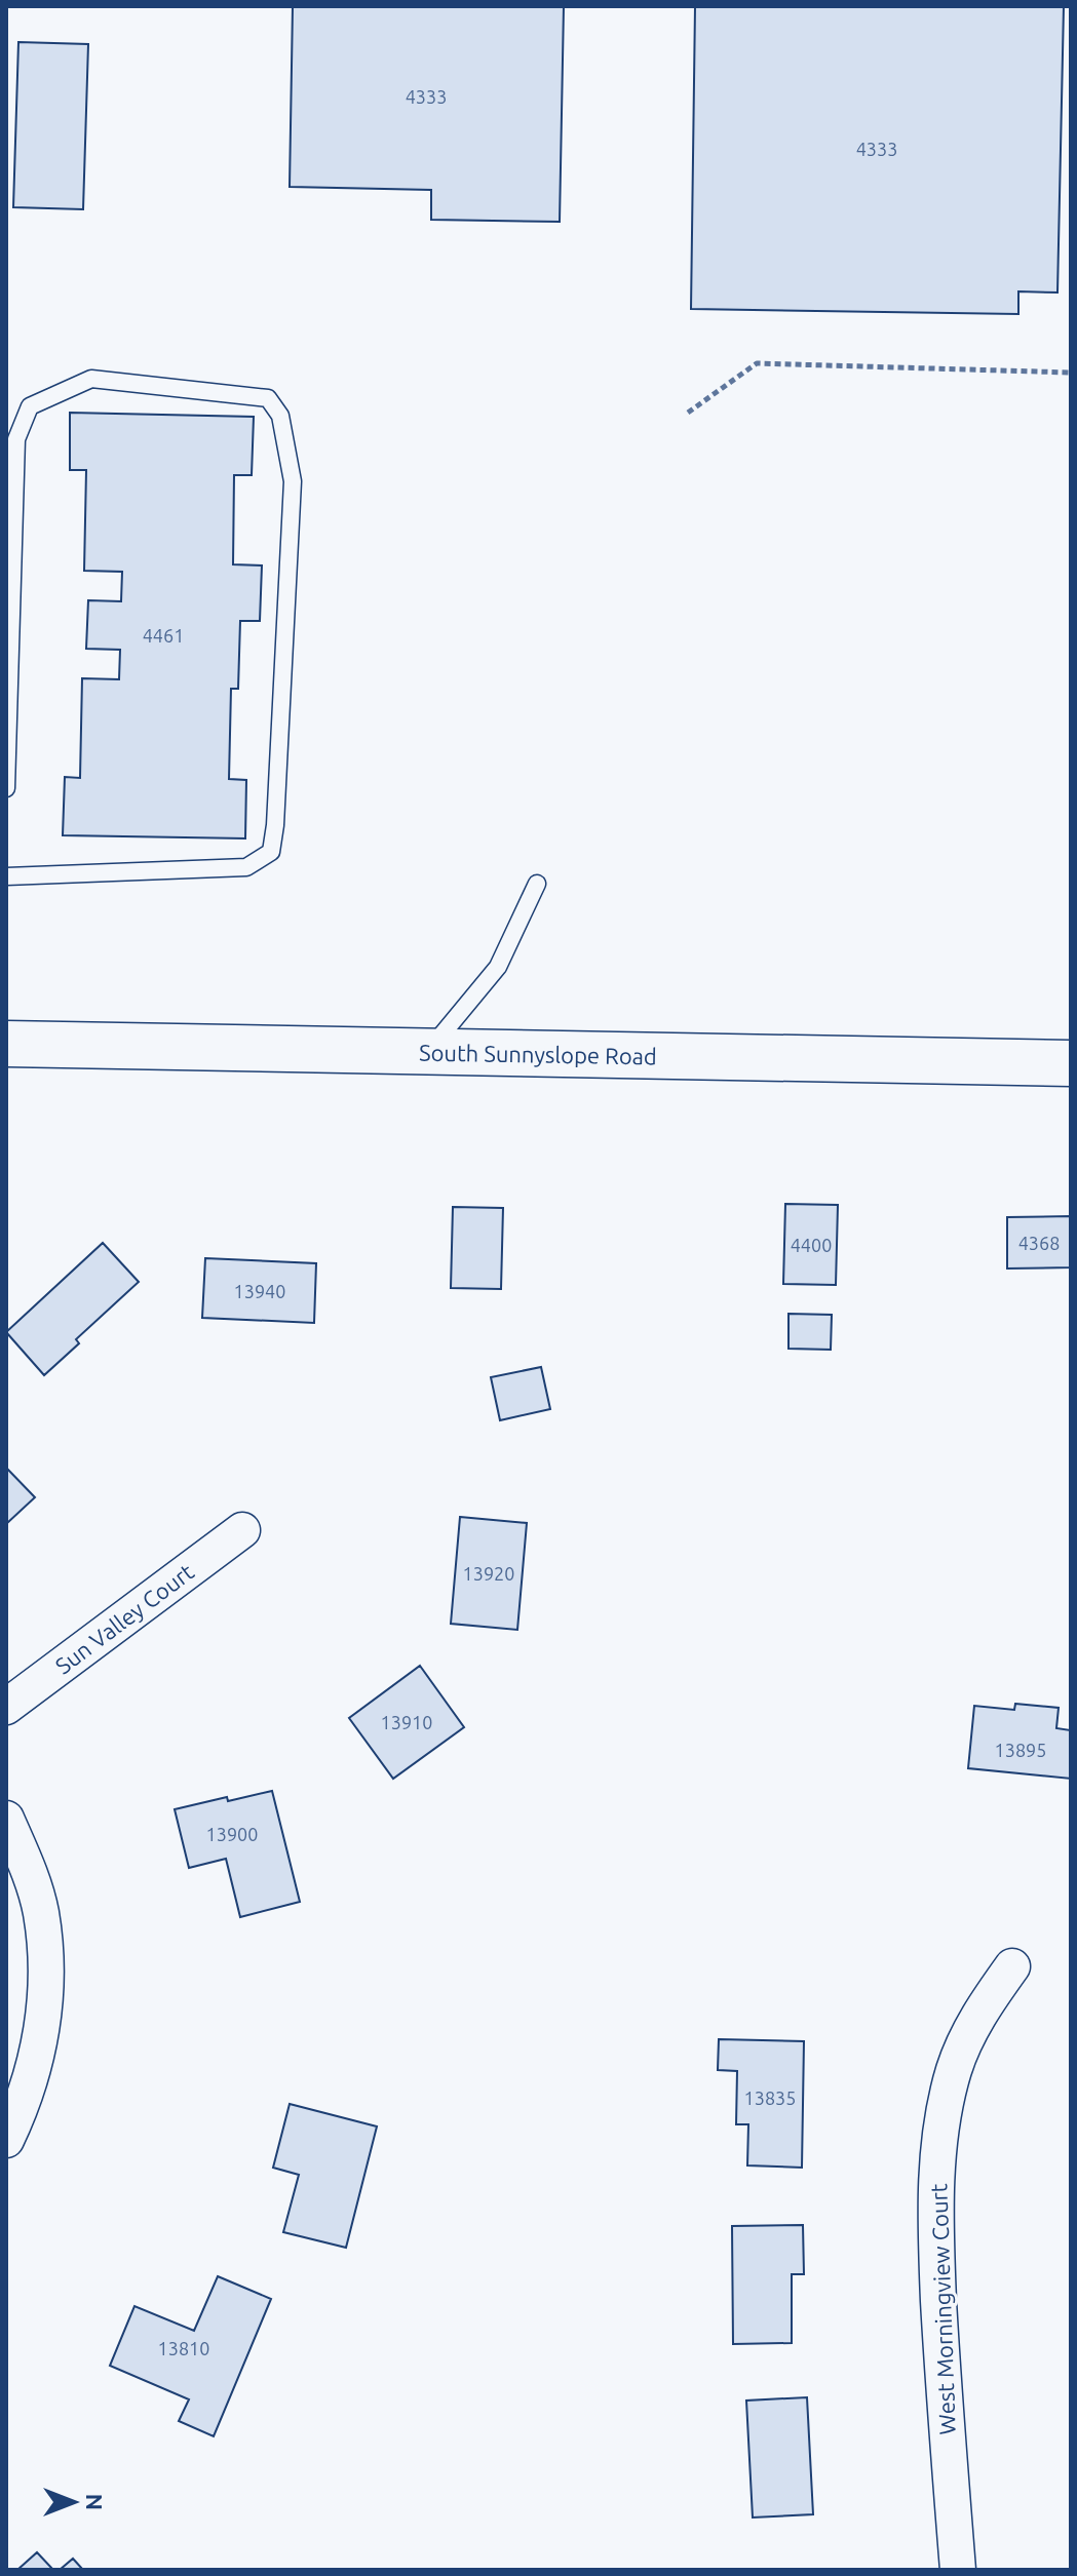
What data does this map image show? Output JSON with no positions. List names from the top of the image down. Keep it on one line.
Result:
{"streets":{"street":["South Sunnyslope Road","Sun Valley Court","West Morningview Court"]},"house_numbers":["4333","4333","4461","4368","4400","13940","13920","13910","13895","13900","13835","13810"],"north":"right"}
